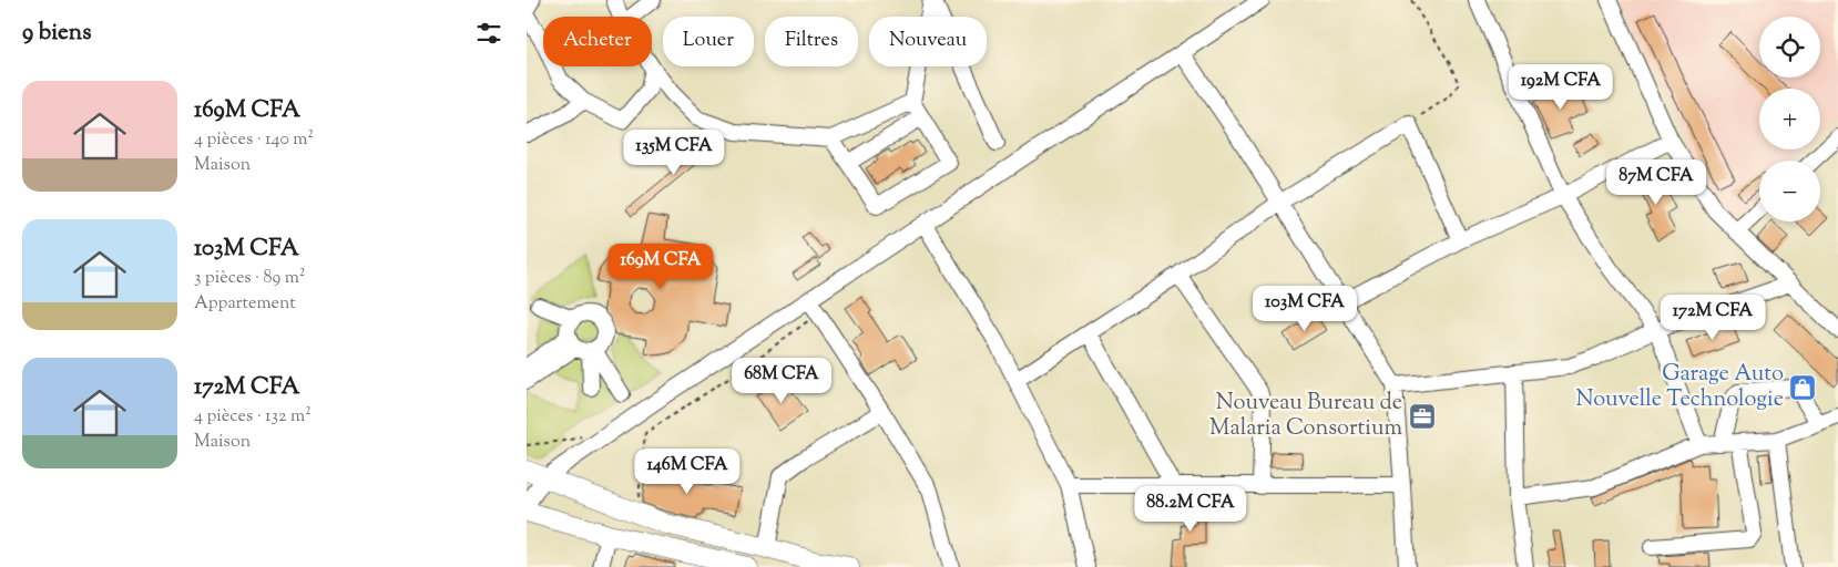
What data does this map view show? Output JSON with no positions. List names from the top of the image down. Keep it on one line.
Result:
{"places":{"shop":["Garage Auto Nouvelle Technologie"],"office":["Nouveau Bureau de Malaria Consortium"]},"page":{"heading":"9 biens","map_buttons":["+","−"],"chip":["Acheter","Louer","Filtres","Nouveau"],"price":["192M CFA","135M CFA","87M CFA","169M CFA","103M CFA","172M CFA","68M CFA","146M CFA","88.2M CFA"],"list":[{"name":"169M CFA","note":"4 pièces · 140 m² · Maison"},{"name":"103M CFA","note":"3 pièces · 89 m² · Appartement"},{"name":"172M CFA","note":"4 pièces · 132 m² · Maison"}]}}
